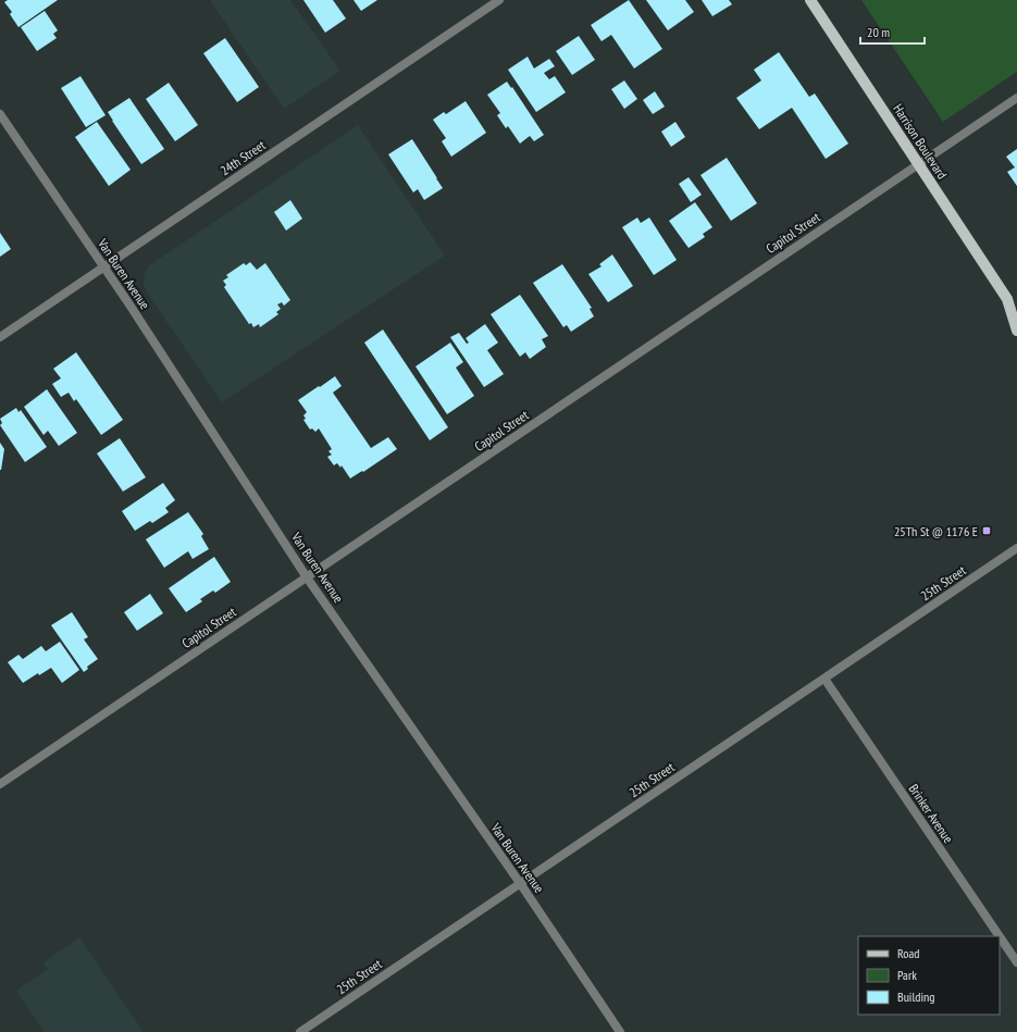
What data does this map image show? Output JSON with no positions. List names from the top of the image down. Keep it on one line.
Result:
{"streets":{"main road":["Harrison Boulevard"],"street":["24th Street","Capitol Street","Van Buren Avenue","25th Street","Brinker Avenue"]},"crossings":[["Harrison Boulevard","Capitol Street"],["24th Street","Van Buren Avenue"],["Capitol Street","Van Buren Avenue"],["Van Buren Avenue","25th Street"],["25th Street","Brinker Avenue"]],"places":{"transit":["25Th St @ 1176 E"]},"legend":["Road","Park","Building"],"scale_bar":"20 m"}
